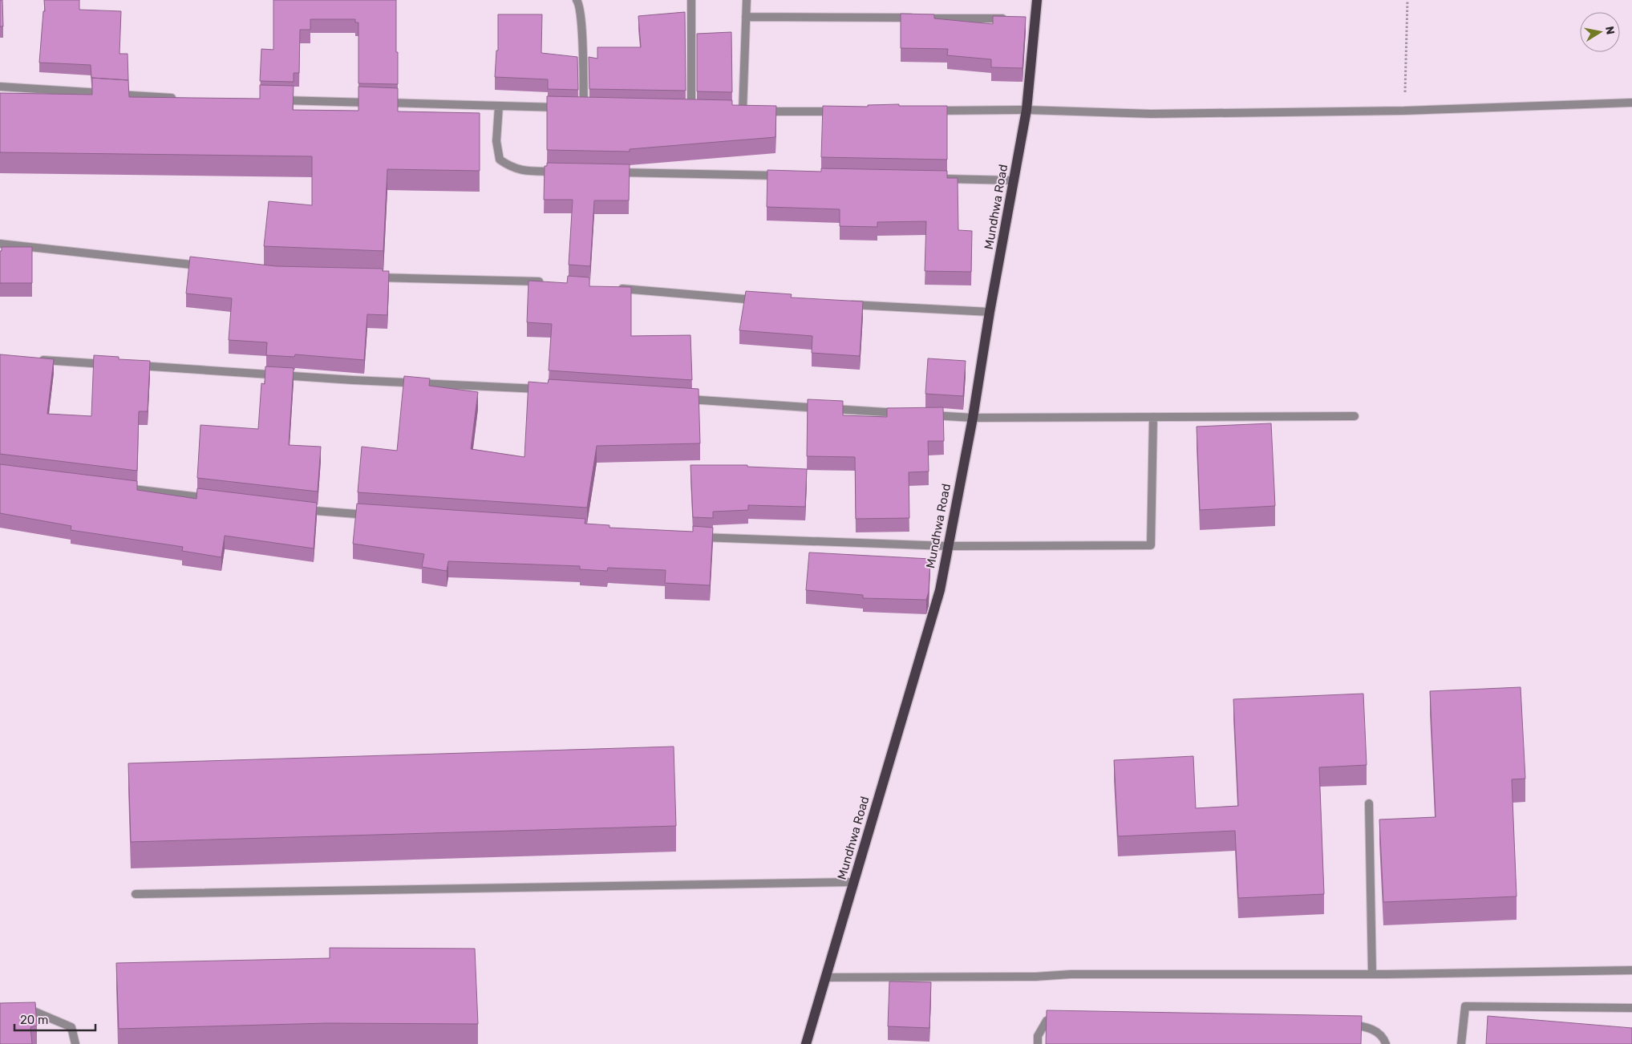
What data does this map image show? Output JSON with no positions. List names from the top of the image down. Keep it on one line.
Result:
{"streets":{"main road":["Mundhwa Road"]},"scale_bar":"20 m","north":"right"}
